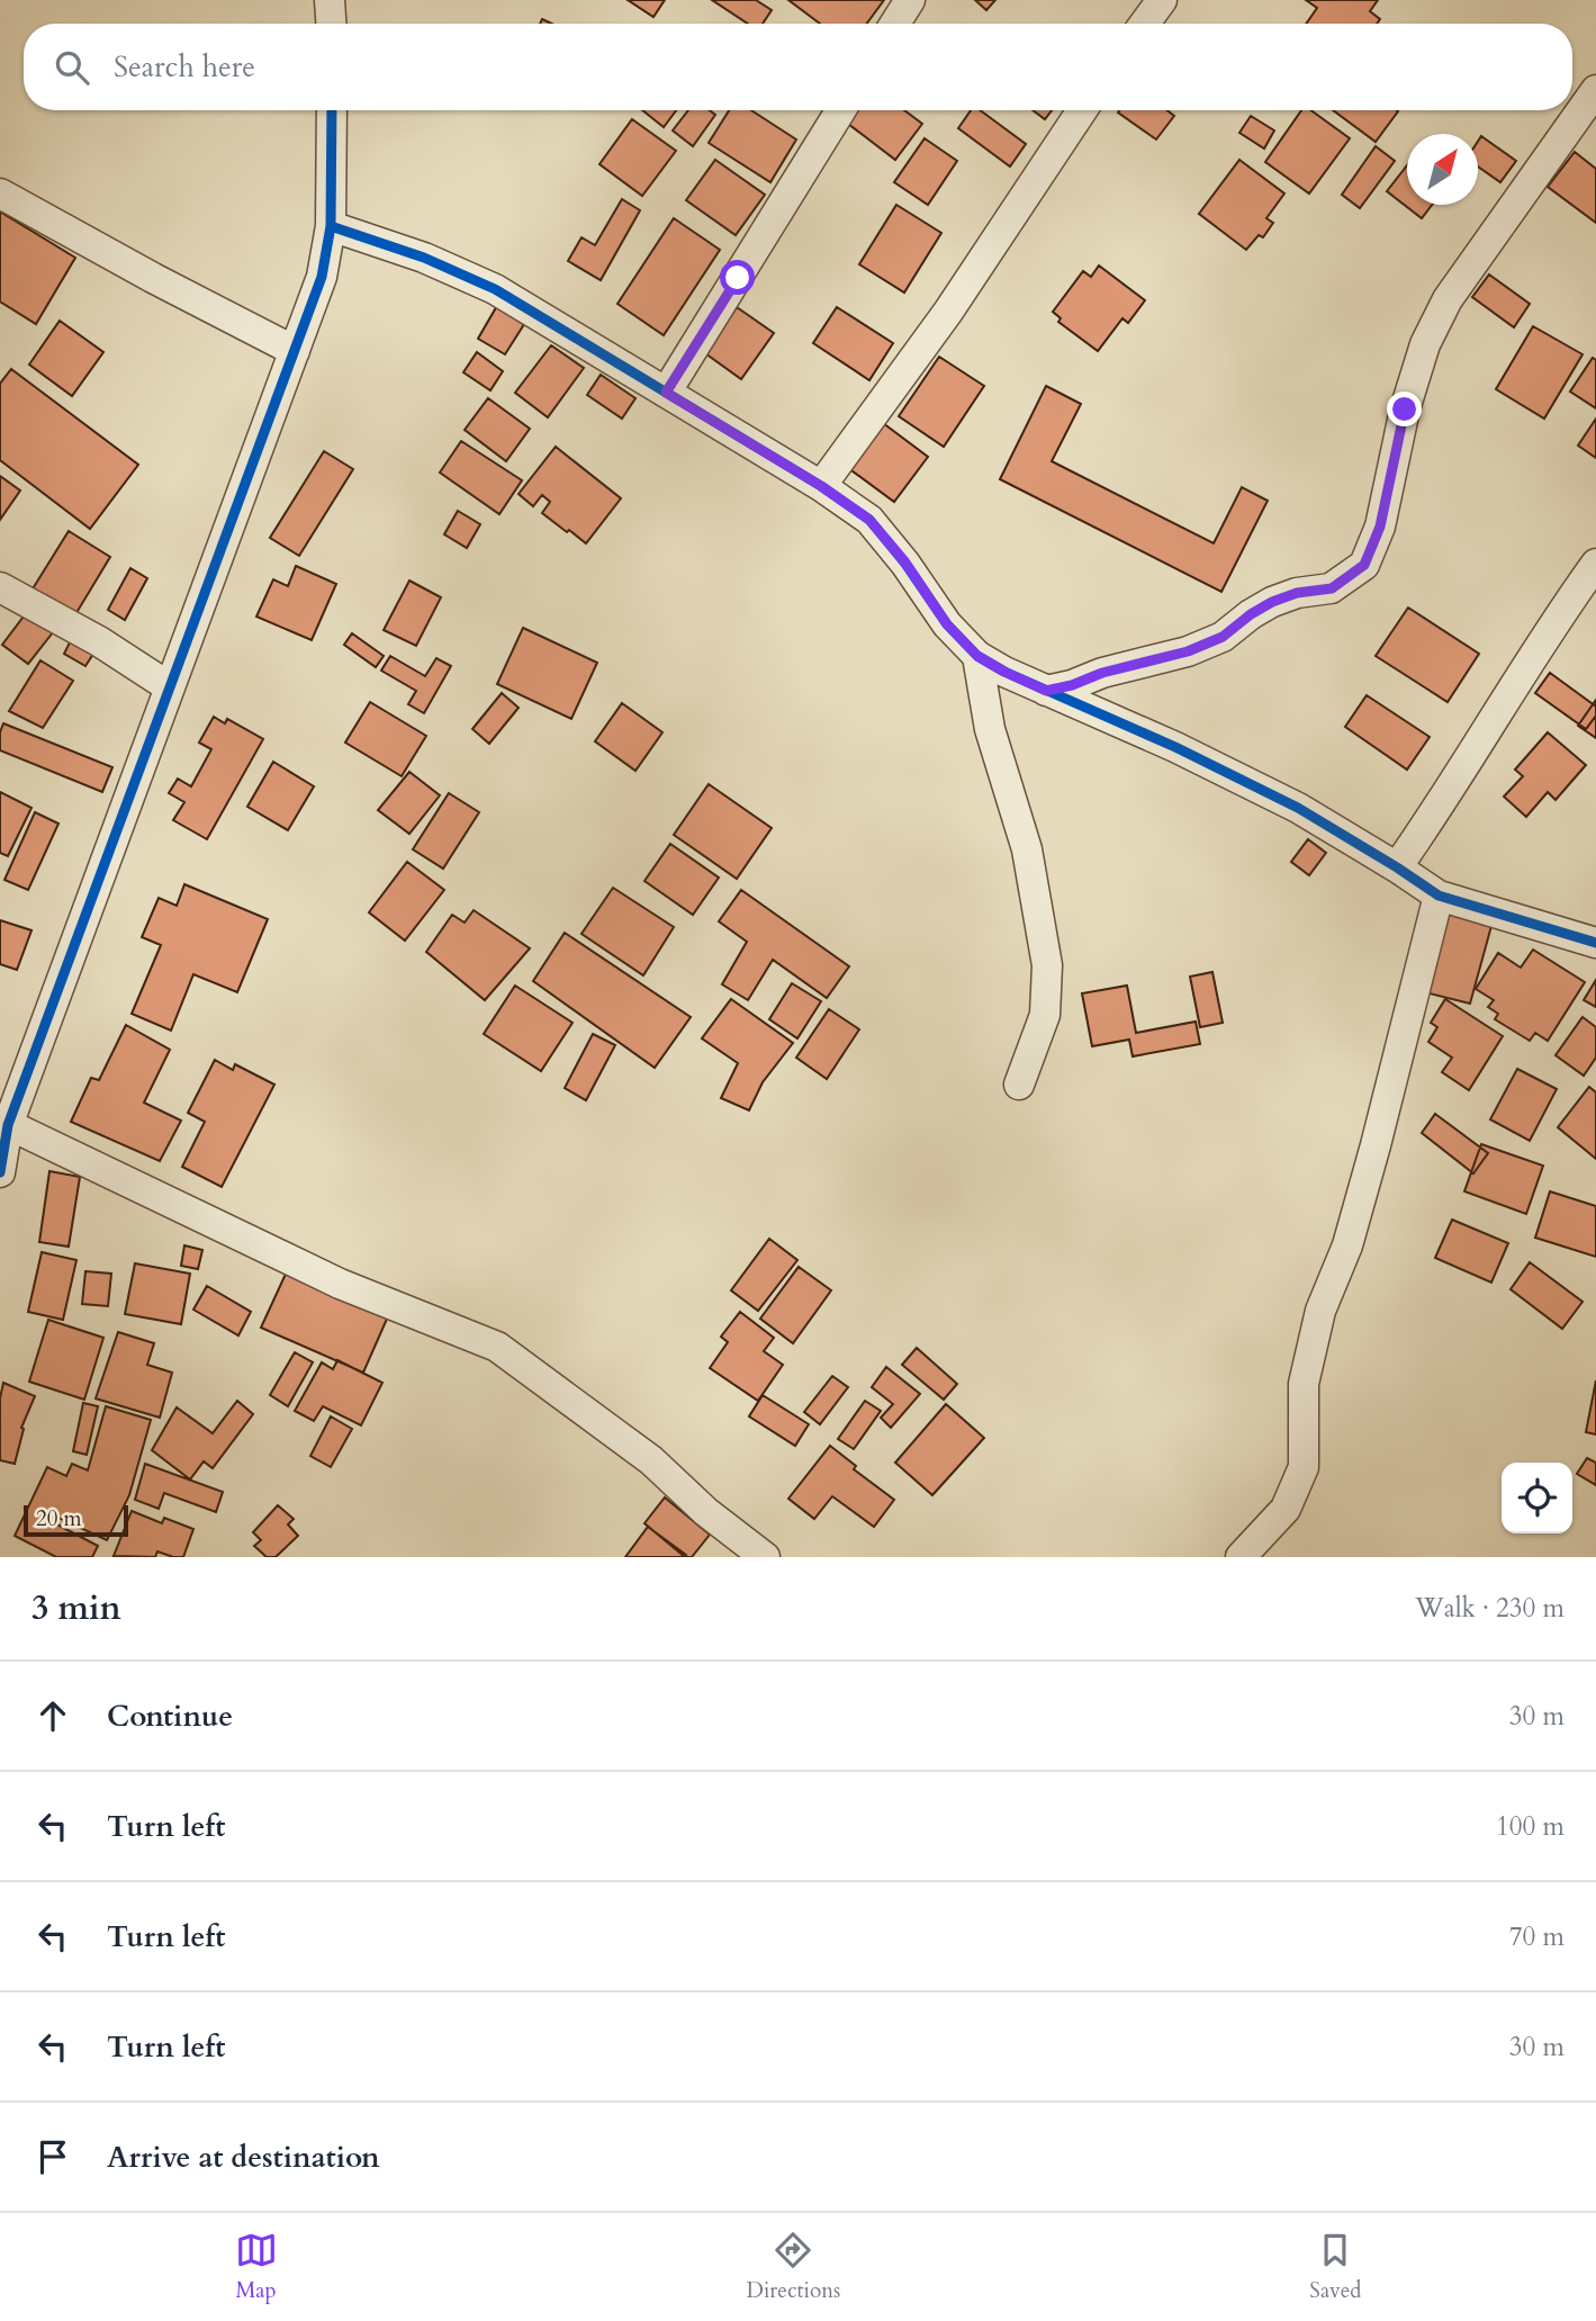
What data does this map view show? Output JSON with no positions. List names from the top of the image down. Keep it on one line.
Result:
{"scale_bar":"20 m","north":"top right","page":{"search":"Search here","scale":"20 m","heading":["3 min","Walk · 230 m"],"list":[["Continue","30 m"],["Turn left","100 m"],["Turn left","70 m"],["Turn left","30 m"],"Arrive at destination"],"nav":["Map","Directions","Saved"]}}
